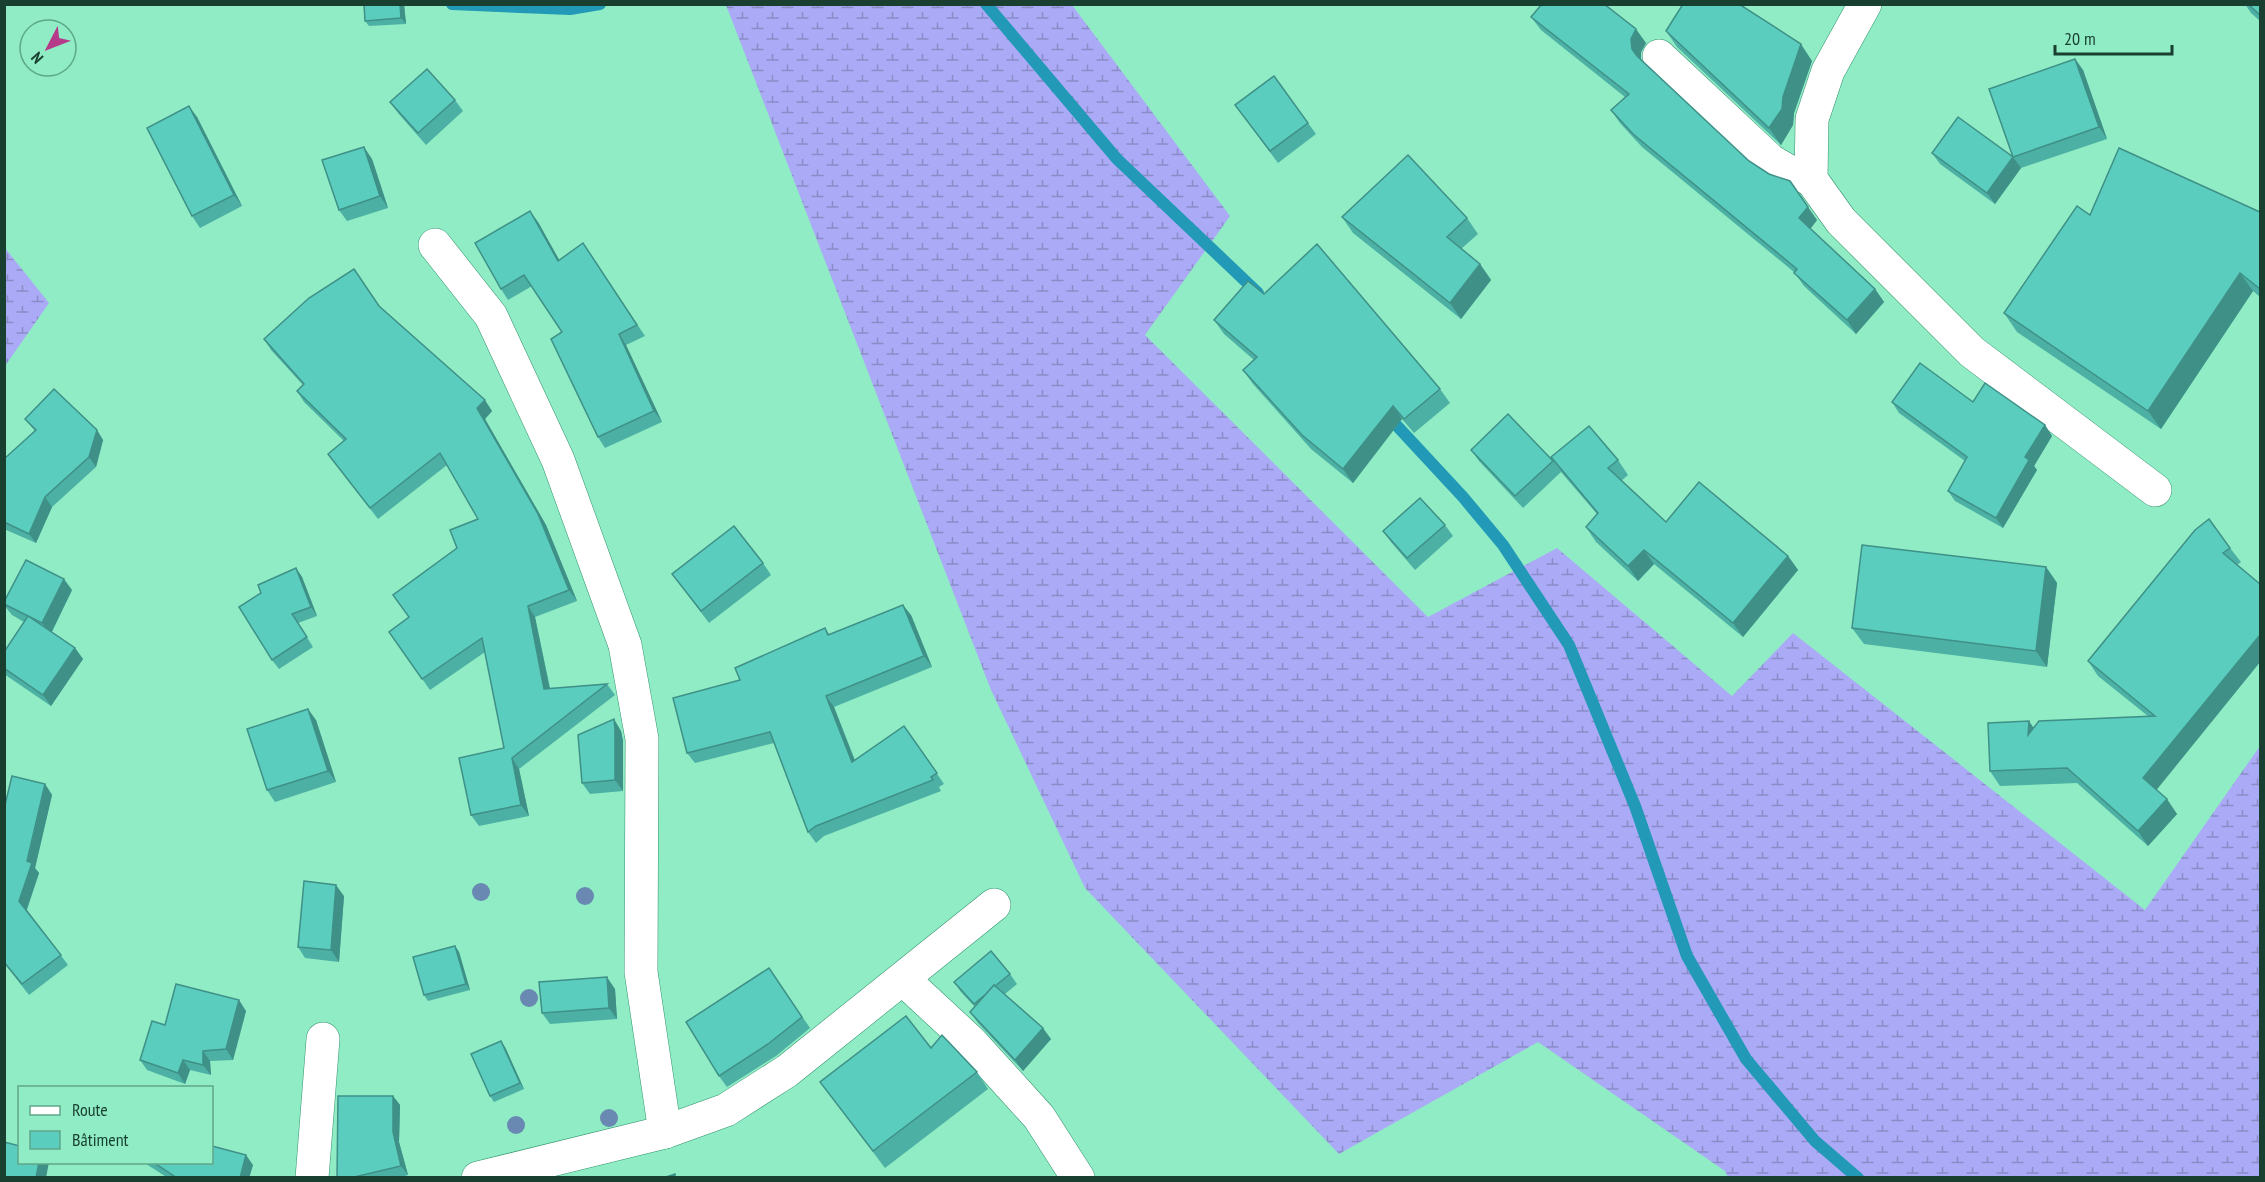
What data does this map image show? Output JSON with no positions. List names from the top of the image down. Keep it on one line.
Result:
{"legend":["Route","Bâtiment"],"scale_bar":"20 m","north":"bottom left"}
